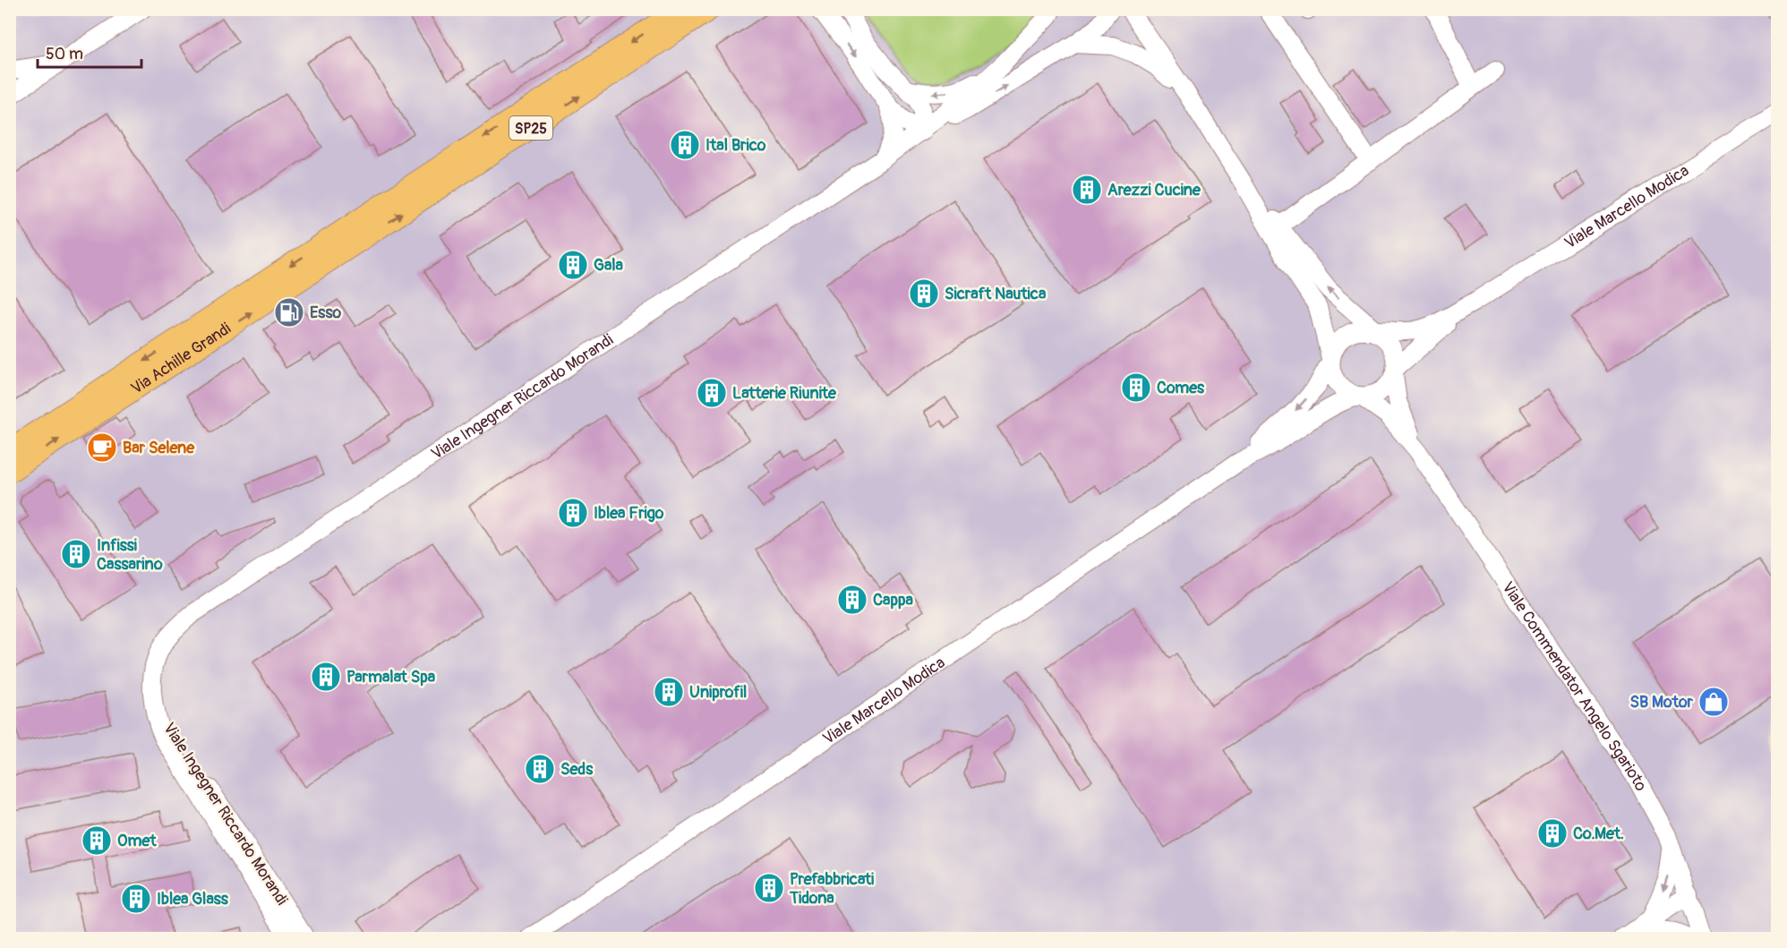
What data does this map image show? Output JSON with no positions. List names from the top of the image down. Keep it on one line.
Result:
{"streets":{"main road":["SP25","Via Achille Grandi"],"street":["Viale Marcello Modica","Viale Ingegner Riccardo Morandi","Viale Commendator Angelo Sgarioto"]},"crossings":[["SP25","Via Achille Grandi"]],"places":{"building":["Ital Brico","Arezzi Cucine","Gala","Sicraft Nautica","Comes","Latterie Riunite","Iblea Frigo","Infissi Cassarino","Cappa","Parmalat Spa","Uniprofil","Seds","Co.Met.","Omet","Prefabbricati Tidona","Iblea Glass"],"fuel station":["Esso"],"cafe":["Bar Selene"],"shop":["SB Motor"]},"scale_bar":"50 m"}
